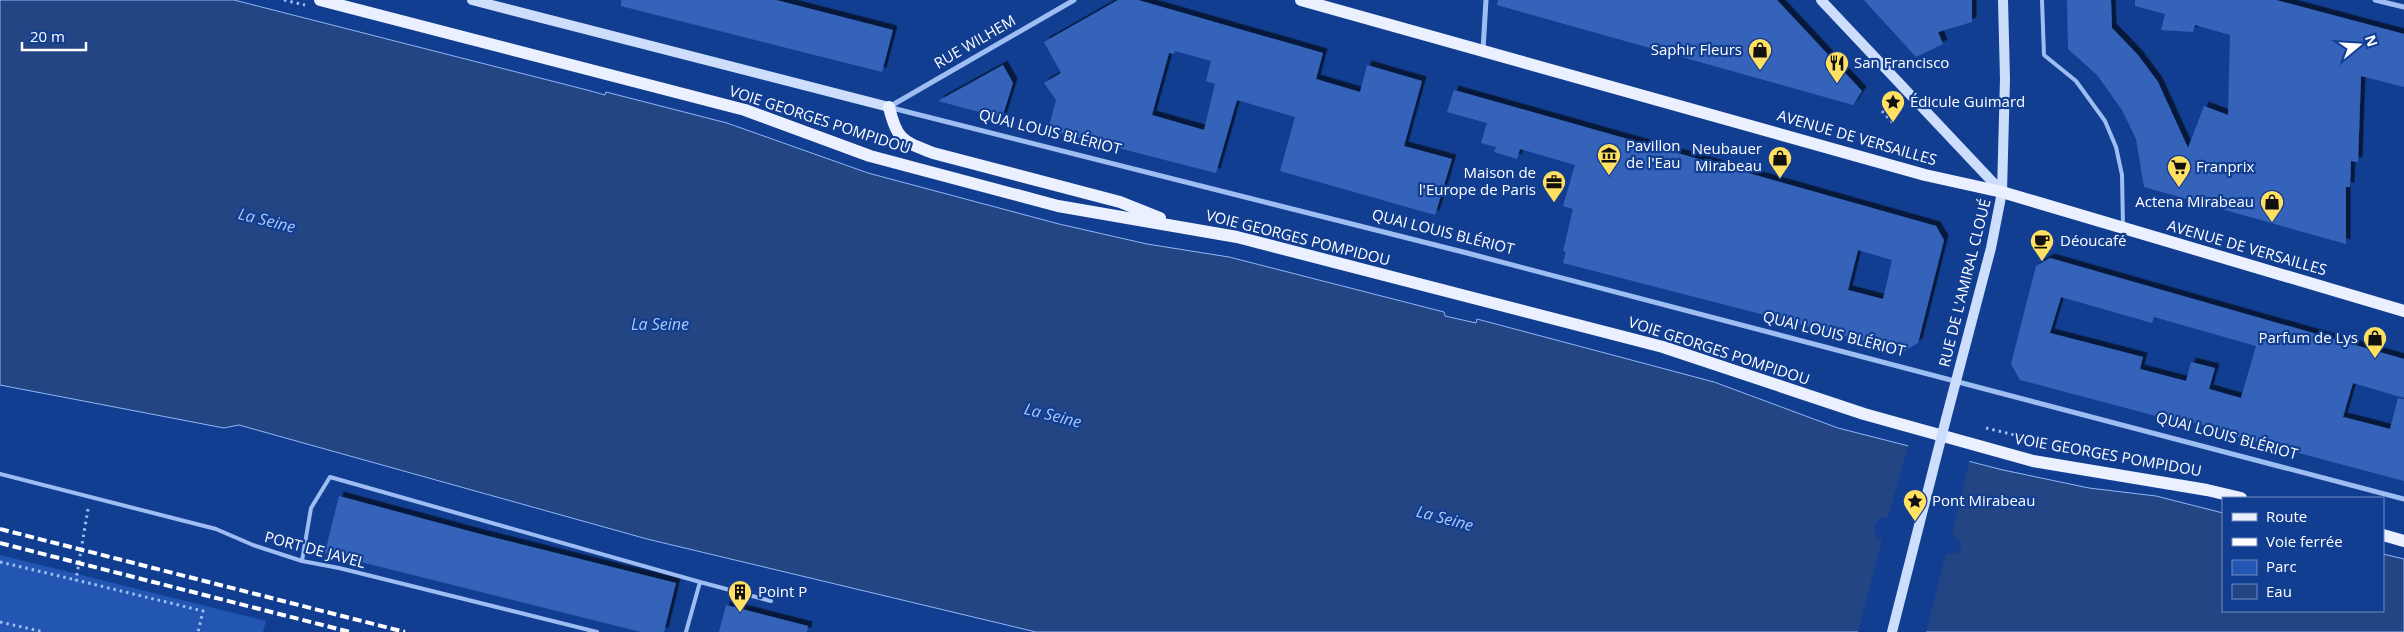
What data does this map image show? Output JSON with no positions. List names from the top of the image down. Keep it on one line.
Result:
{"streets":{"main road":["VOIE GEORGES POMPIDOU","AVENUE DE VERSAILLES"],"street":["RUE WILHEM","QUAI LOUIS BLÉRIOT","RUE DE L'AMIRAL CLOUÉ"],"lane":["PORT DE JAVEL"]},"crossings":[["RUE WILHEM","QUAI LOUIS BLÉRIOT"],["QUAI LOUIS BLÉRIOT","RUE DE L'AMIRAL CLOUÉ"],["AVENUE DE VERSAILLES","RUE DE L'AMIRAL CLOUÉ"]],"water":["La Seine"],"places":{"shop":["Saphir Fleurs","Neubauer Mirabeau","Actena Mirabeau","Parfum de Lys"],"restaurant":["San Francisco"],"place":["Édicule Guimard","Pont Mirabeau"],"museum":["Pavillon de l'Eau"],"supermarket":["Franprix"],"office":["Maison de l'Europe de Paris"],"cafe":["Déoucafé"],"building":["Point P"]},"legend":["Route","Voie ferrée","Parc","Eau"],"scale_bar":"20 m","north":"right"}
